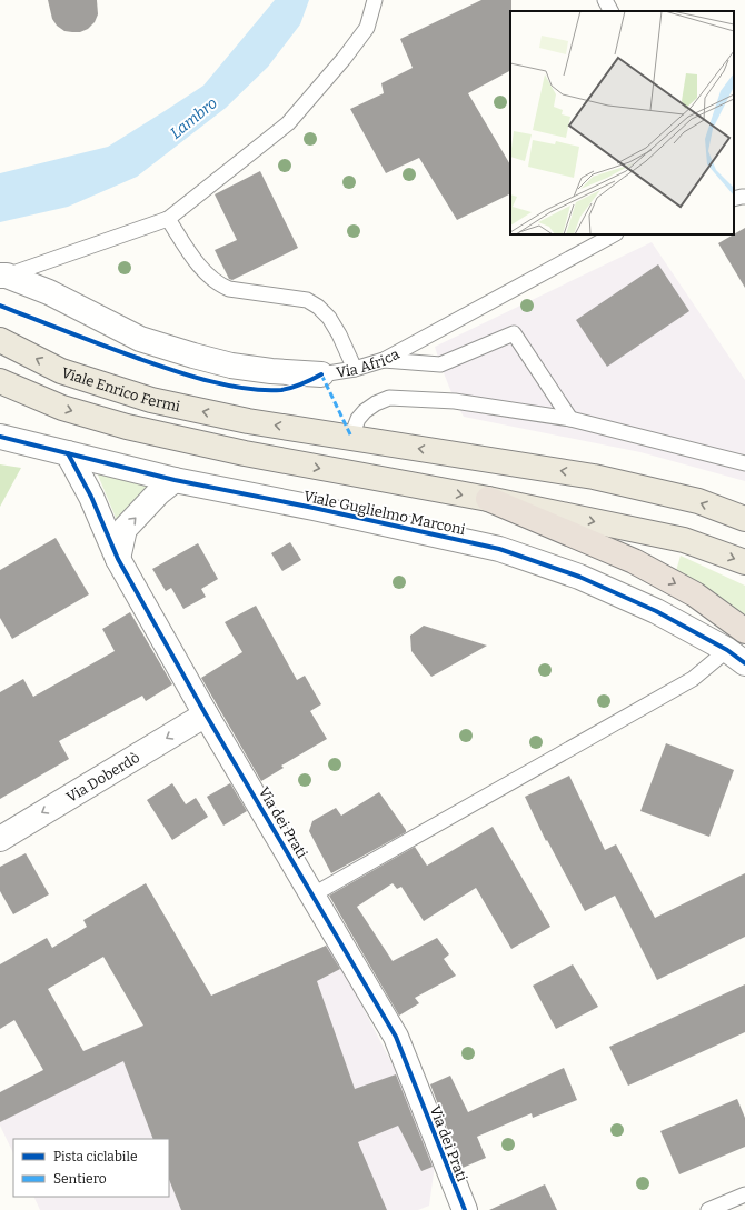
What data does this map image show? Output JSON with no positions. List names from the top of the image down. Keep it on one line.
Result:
{"streets":{"main road":["Viale Enrico Fermi","Viale Guglielmo Marconi"],"street":["Via Africa","Via Doberdò","Via dei Prati"]},"crossings":[["Viale Guglielmo Marconi","Via dei Prati"],["Via Doberdò","Via dei Prati"]],"one_way":["Viale Enrico Fermi","Via Doberdò"],"water":["Lambro"],"legend":["Pista ciclabile","Sentiero"]}
